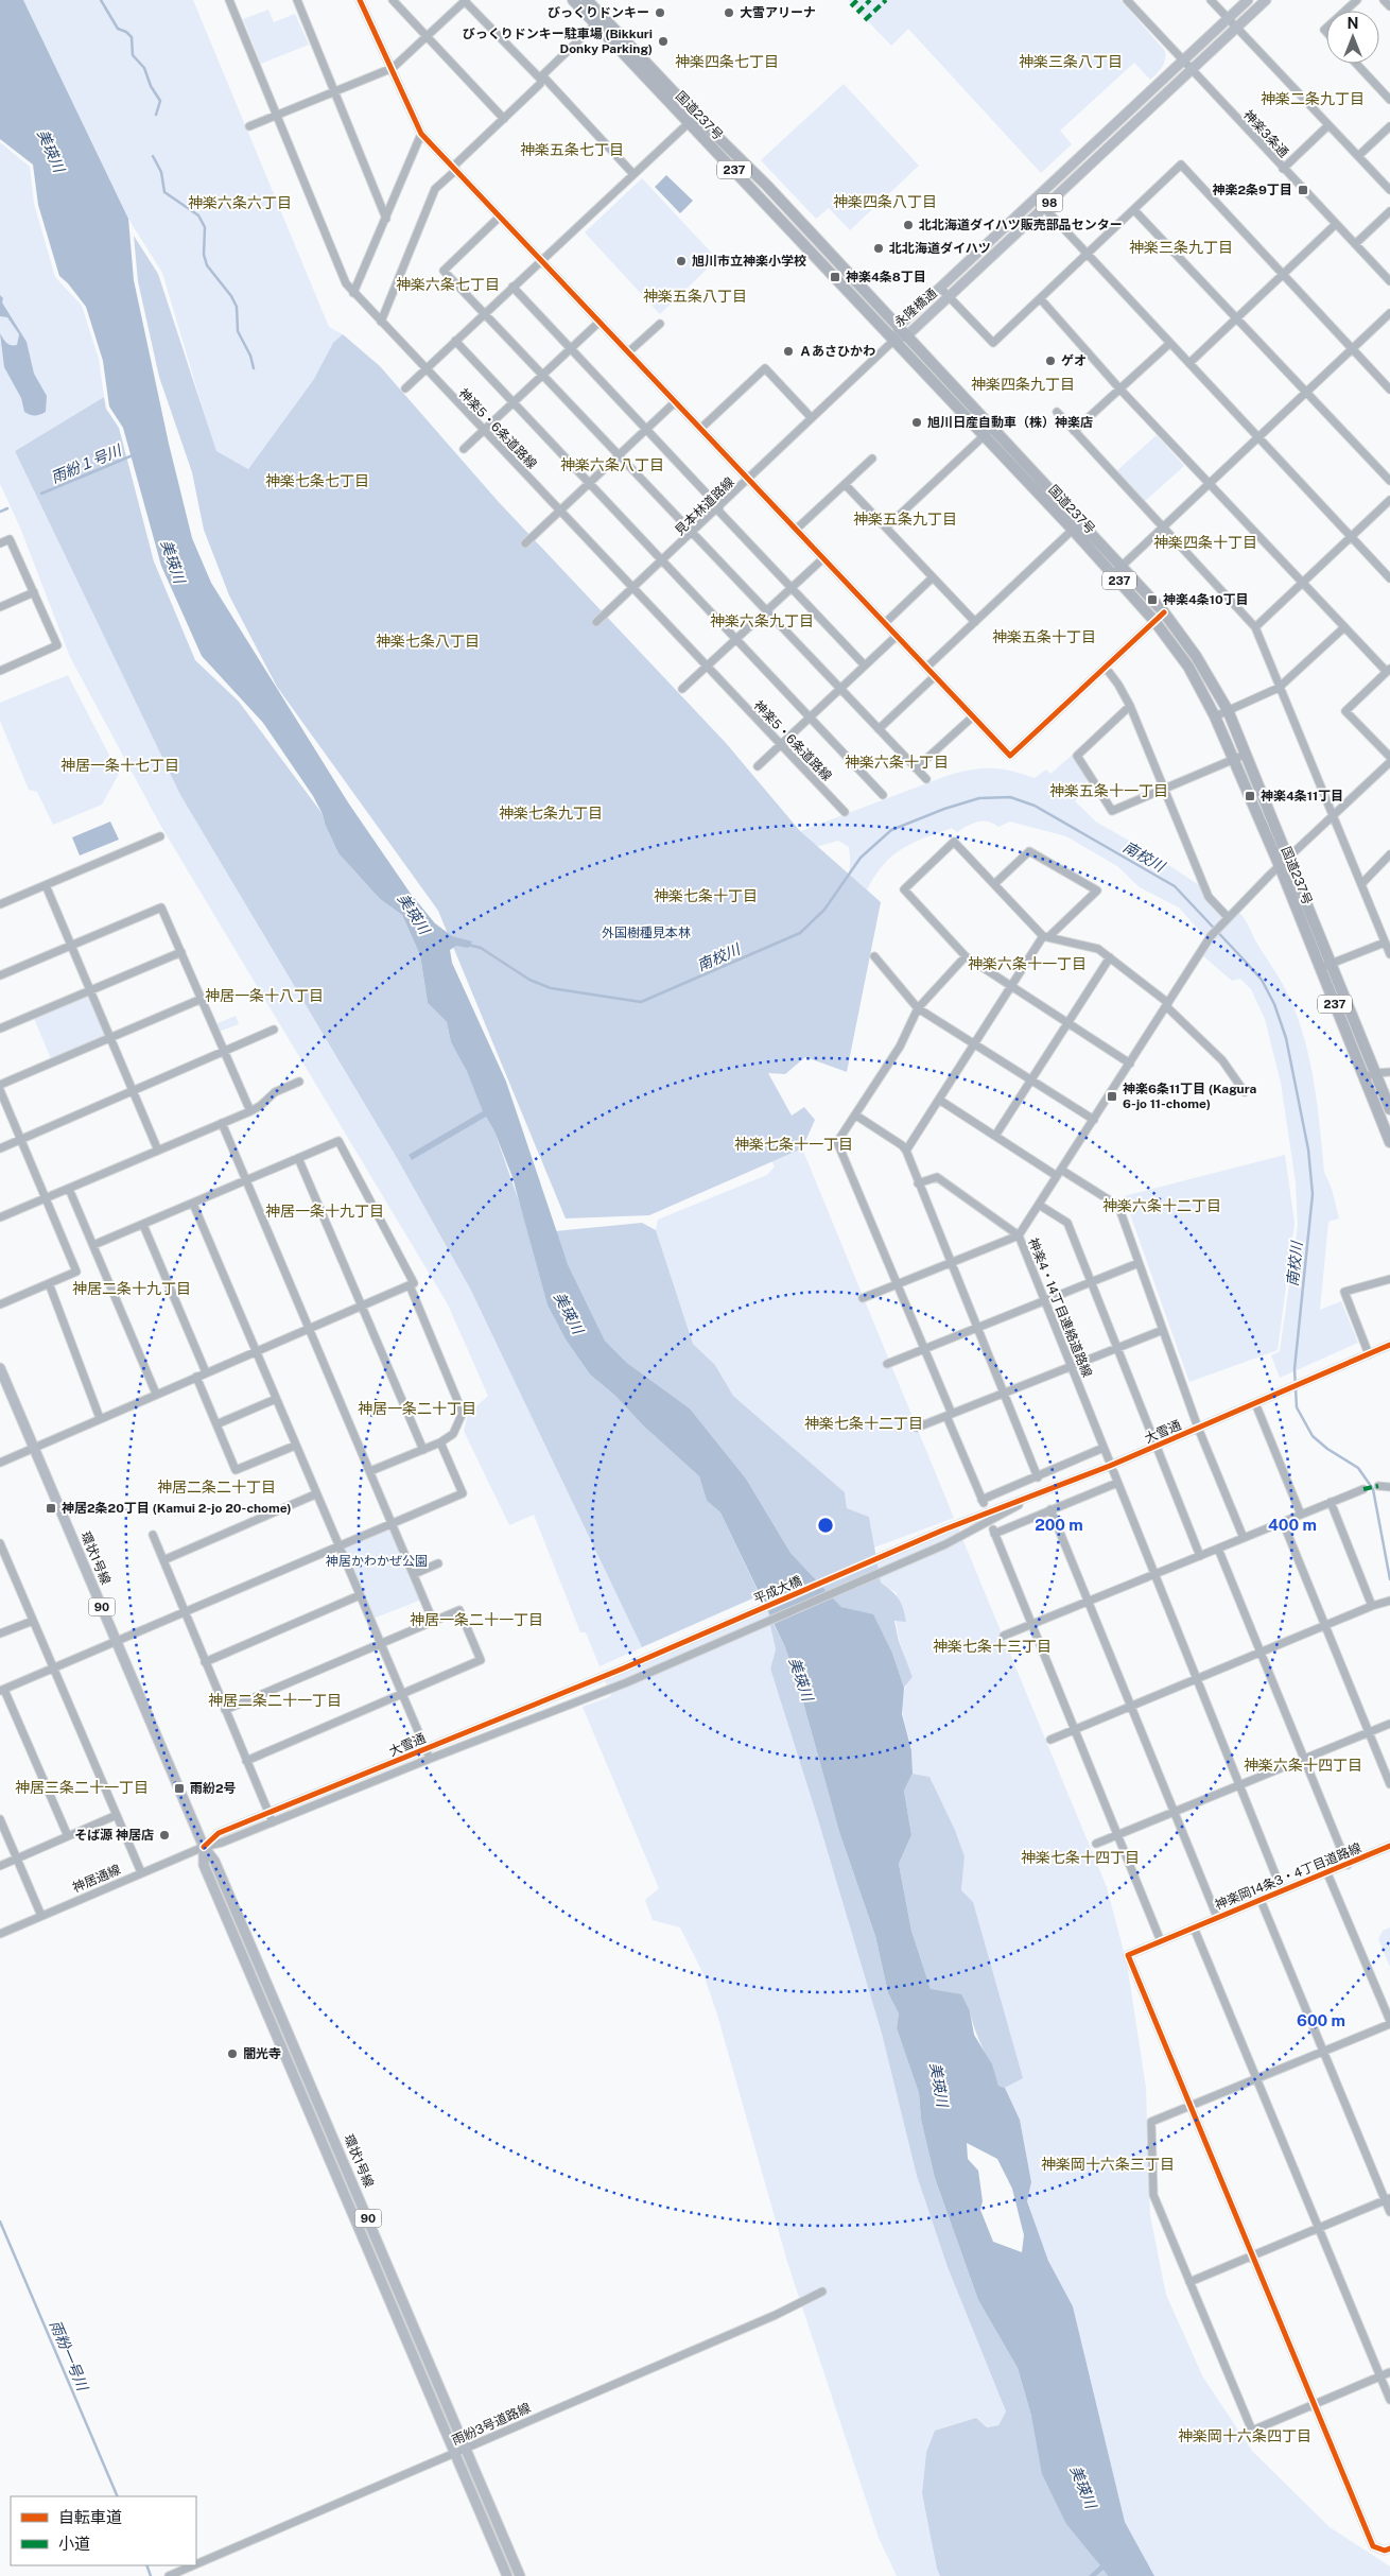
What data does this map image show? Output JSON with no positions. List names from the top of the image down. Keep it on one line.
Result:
{"streets":{"highway":["国道237号","237"],"main road":["98","永隆橋通","環状1号線","90"],"street":["神楽3条通","神楽5・6条道路線","見本林道路線","神楽4・14丁目連絡道路線","大雪通","平成大橋","神楽岡14条3・4丁目道路線","神居通線","雨紛3号道路線"]},"crossings":[["国道237号","永隆橋通"],["国道237号","見本林道路線"],["国道237号","神楽4・14丁目連絡道路線"],["神楽3条通","永隆橋通"],["永隆橋通","見本林道路線"],["神楽5・6条道路線","見本林道路線"],["神楽4・14丁目連絡道路線","大雪通"],["神楽4・14丁目連絡道路線","神楽岡14条3・4丁目道路線"],["大雪通","環状1号線"],["大雪通","平成大橋"],["大雪通","神居通線"],["環状1号線","神居通線"],["環状1号線","雨紛3号道路線"]],"districts":["神楽四条七丁目","神楽三条八丁目","神楽二条九丁目","神楽五条七丁目","神楽四条八丁目","神楽六条六丁目","神楽三条九丁目","神楽六条七丁目","神楽五条八丁目","神楽四条九丁目","神楽六条八丁目","神楽七条七丁目","神楽五条九丁目","神楽四条十丁目","神楽六条九丁目","神楽五条十丁目","神楽七条八丁目","神楽六条十丁目","神居一条十七丁目","神楽五条十一丁目","神楽七条九丁目","神楽七条十丁目","神楽六条十一丁目","神居一条十八丁目","神楽七条十一丁目","神楽六条十二丁目","神居一条十九丁目","神居二条十九丁目","神居一条二十丁目","神楽七条十二丁目","神居二条二十丁目","神居一条二十一丁目","神楽七条十三丁目","神居二条二十一丁目","神楽六条十四丁目","神居三条二十一丁目","神楽七条十四丁目","神楽岡十六条三丁目","神楽岡十六条四丁目"],"water":["美瑛川","雨紛１号川","南校川","雨粉一号川"],"parks":["外国樹種見本林","神居かわかぜ公園"],"places":{"other":["びっくりドンキー","大雪アリーナ","びっくりドンキー駐車場 (Bikkuri Donky Parking)","北北海道ダイハツ販売部品センター","北北海道ダイハツ","旭川市立神楽小学校","Ａあさひかわ","ゲオ","旭川日産自動車（株）神楽店","そば源 神居店","闇光寺"],"transit":["神楽2条9丁目","神楽4条8丁目","神楽4条10丁目","神楽4条11丁目","神楽6条11丁目 (Kagura 6-jo 11-chome)","神居2条20丁目 (Kamui 2-jo 20-chome)","雨紛2号"]},"legend":["自転車道","小道"],"north":"top","rings":["200 m","400 m","600 m"]}
